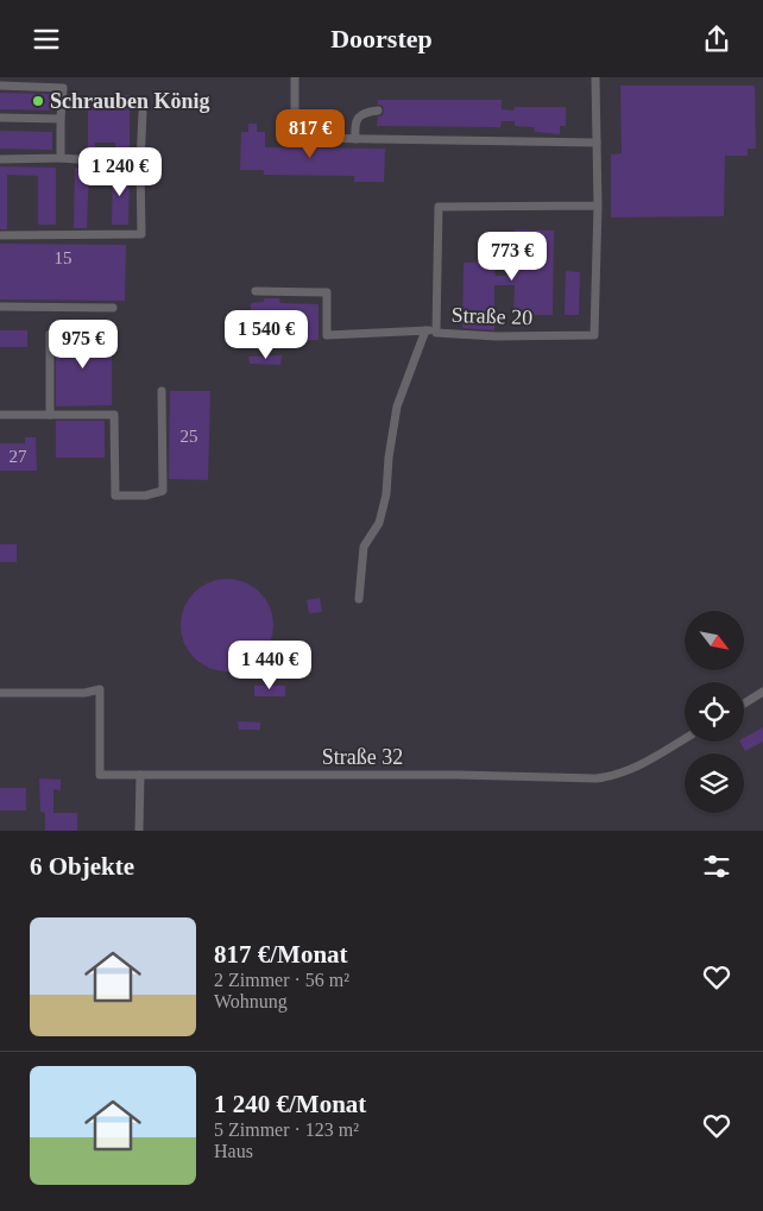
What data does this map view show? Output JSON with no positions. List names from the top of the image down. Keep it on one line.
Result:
{"streets":{"street":["Straße 20","Straße 32"]},"places":["Schrauben König"],"house_numbers":["15","25","27"],"north":"bottom right","page":{"header":"Doorstep","price":["817 €","1 240 €","773 €","1 540 €","975 €","1 440 €"],"heading":"6 Objekte","list":[{"name":"817 €/Monat","note":"2 Zimmer · 56 m² · Wohnung"},{"name":"1 240 €/Monat","note":"5 Zimmer · 123 m² · Haus"}]}}
